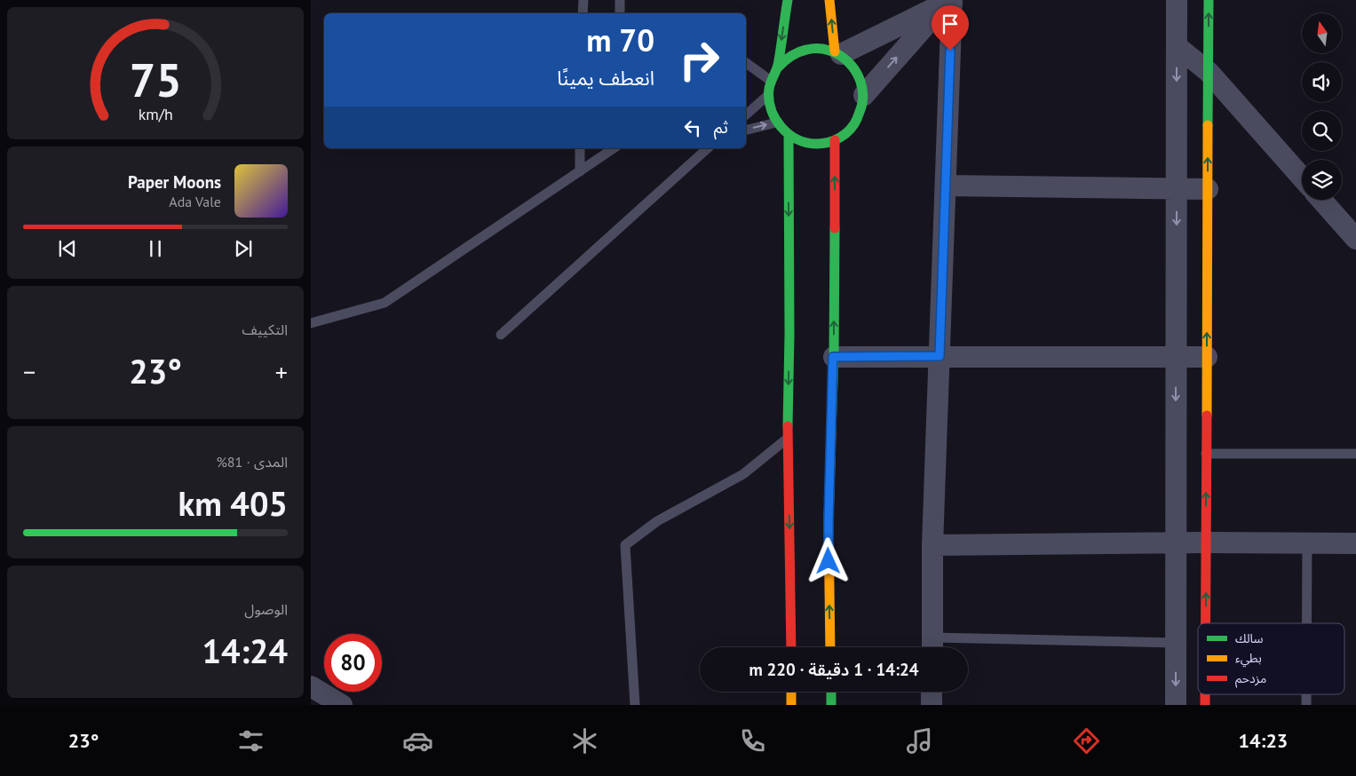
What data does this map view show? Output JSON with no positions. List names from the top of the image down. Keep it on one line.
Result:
{"legend":["سالك","بطيء","مزدحم"],"north":"top","page":{"turn":["70 m","انعطف يمينًا"],"then":"ثم","song":["Paper Moons","Ada Vale"],"tile":["التكييف",["المدى · 81%","405 km"],["الوصول","14:24"]],"heat":["−","23°","+"],"limit":"80","trip":"14:24 · 1 دقيقة · 220 m","tabs":["14:23","23°"],"gauge":["75","km/h"]}}
